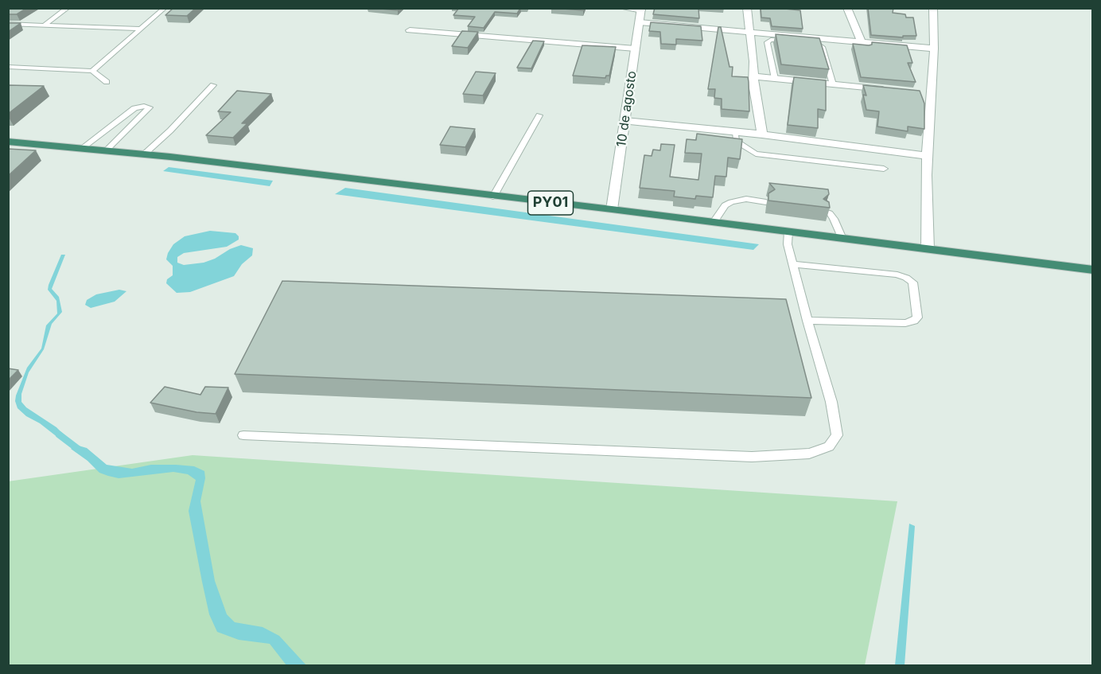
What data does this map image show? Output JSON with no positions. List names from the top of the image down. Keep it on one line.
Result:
{"streets":{"highway":["PY01"],"street":["10 de agosto"]},"crossings":[["10 de agosto","PY01"]]}
